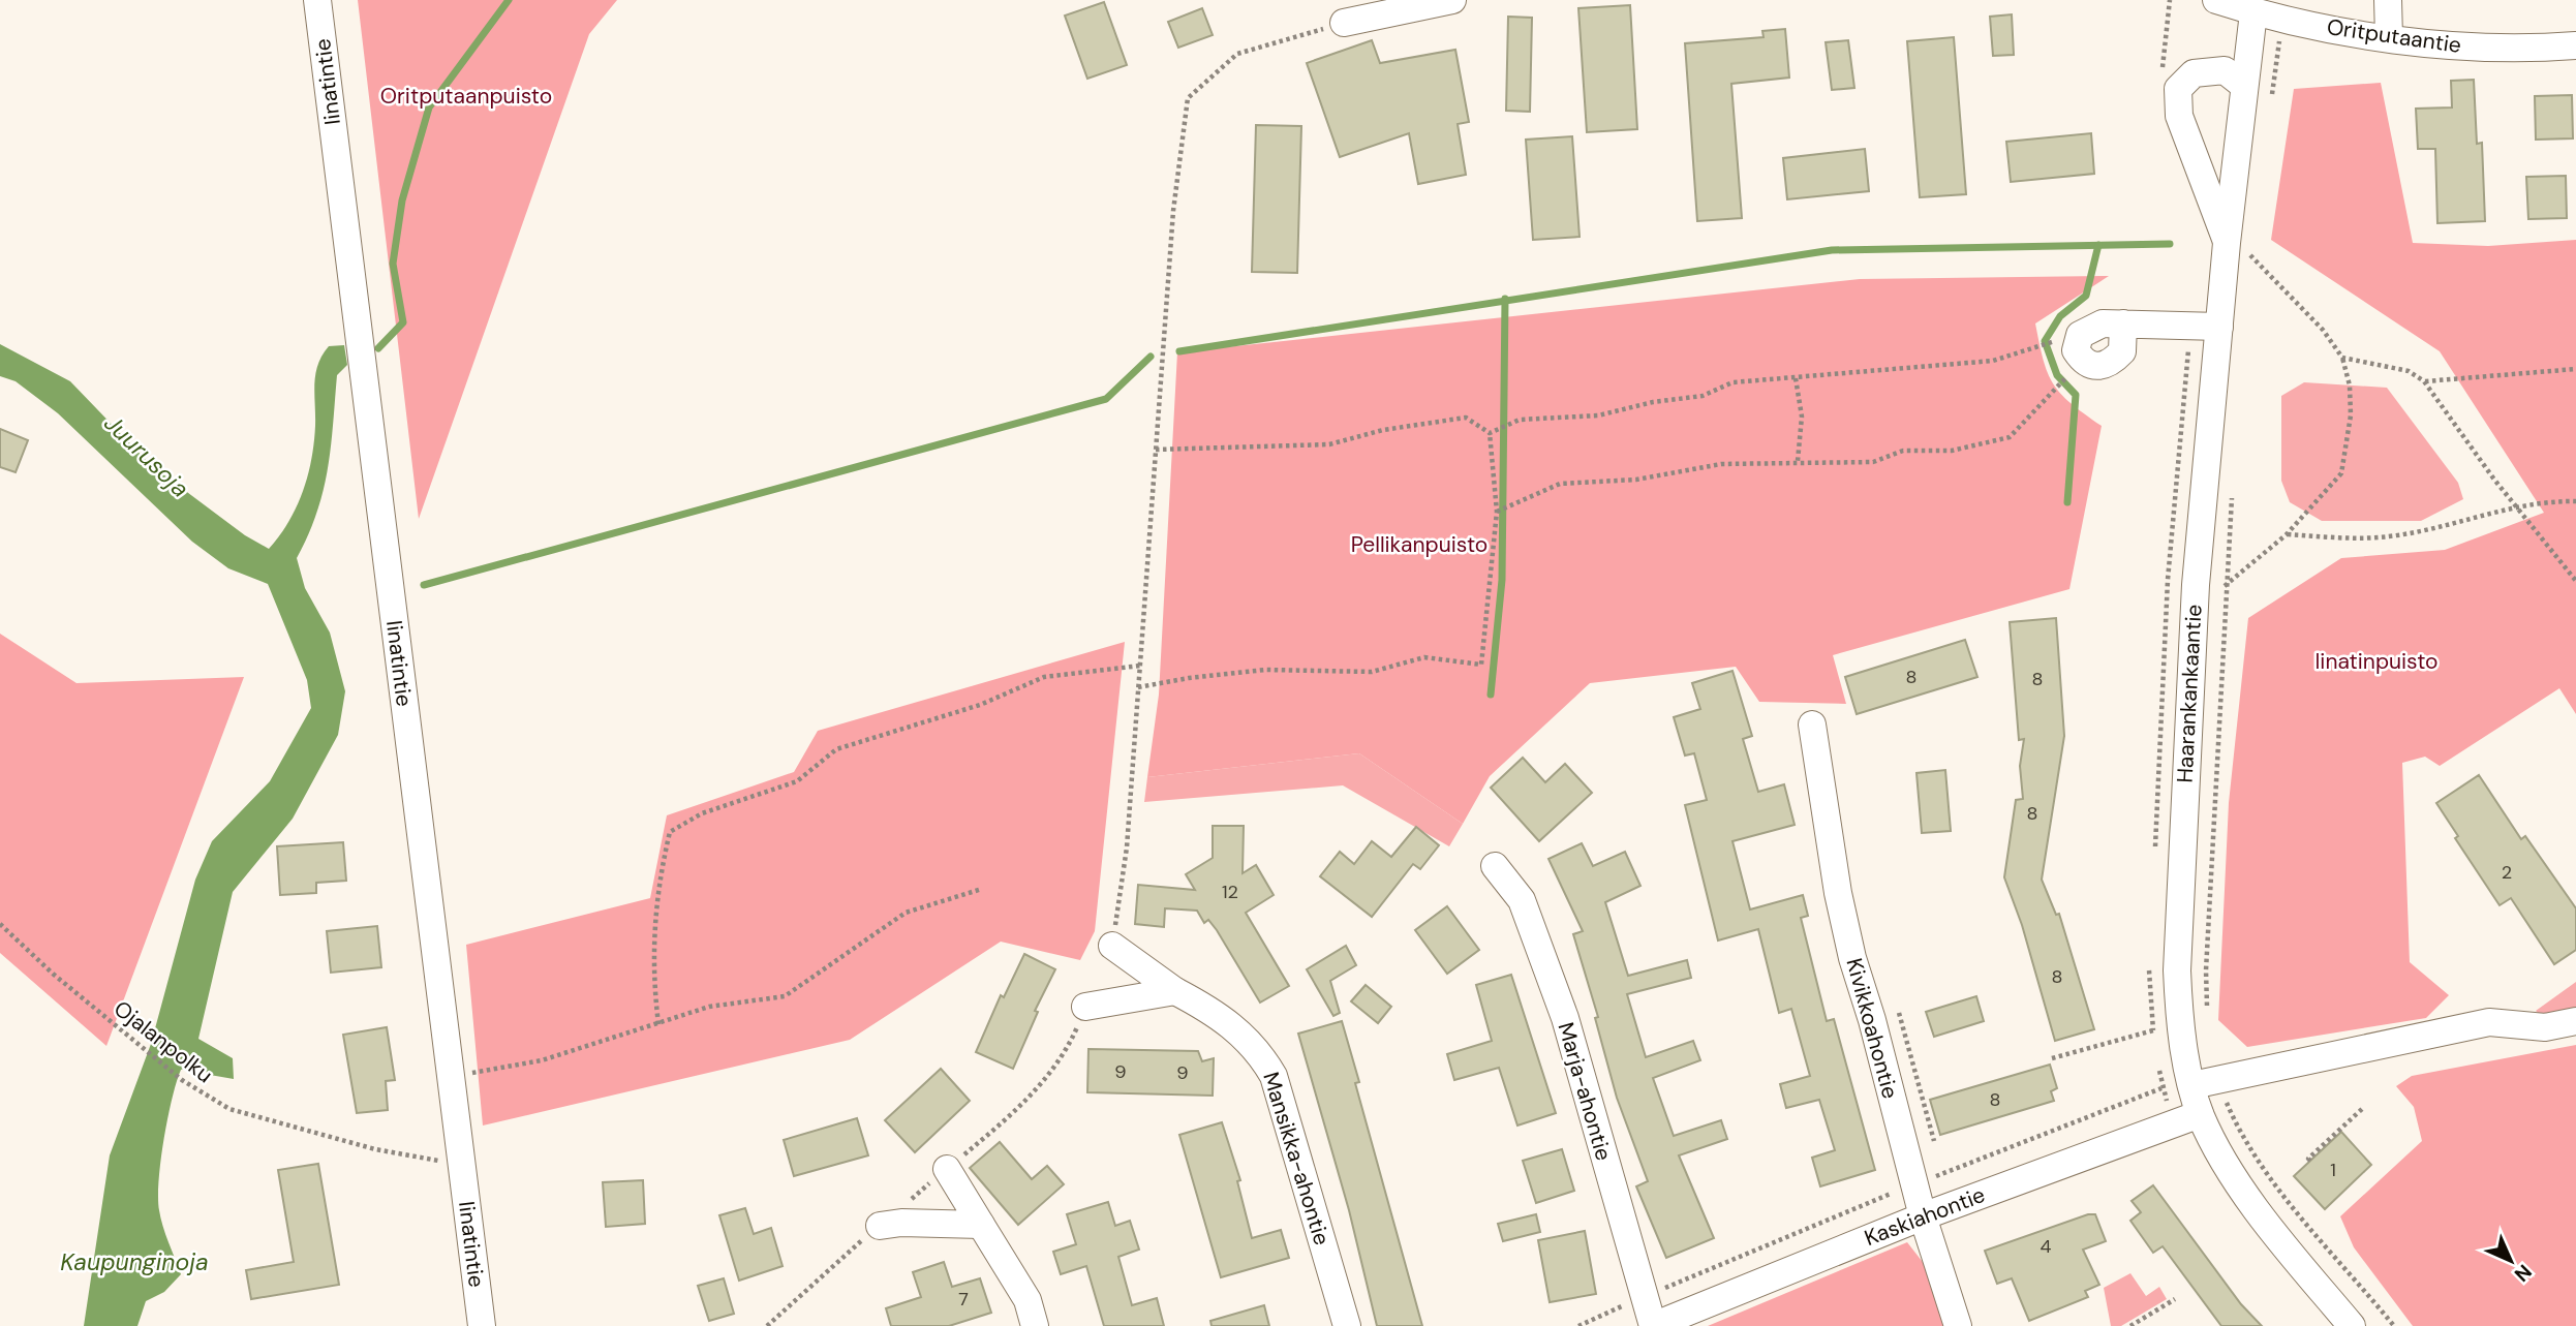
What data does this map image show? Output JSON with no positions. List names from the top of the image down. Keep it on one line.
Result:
{"streets":{"street":["Oritputaantie","Iinatintie","Haarankankaantie","Kivikkoahontie","Marja-ahontie","Mansikka-ahontie","Kaskiahontie"],"path":["Ojalanpolku"]},"crossings":[["Oritputaantie","Haarankankaantie"],["Iinatintie","Ojalanpolku"],["Haarankankaantie","Kaskiahontie"],["Kivikkoahontie","Kaskiahontie"],["Marja-ahontie","Kaskiahontie"]],"water":["Juurusoja","Kaupunginoja"],"parks":["Oritputaanpuisto","Pellikanpuisto","Iinatinpuisto"],"house_numbers":["8","8","8","2","12","8","9","9","8","1","4","7"],"north":"bottom right"}
